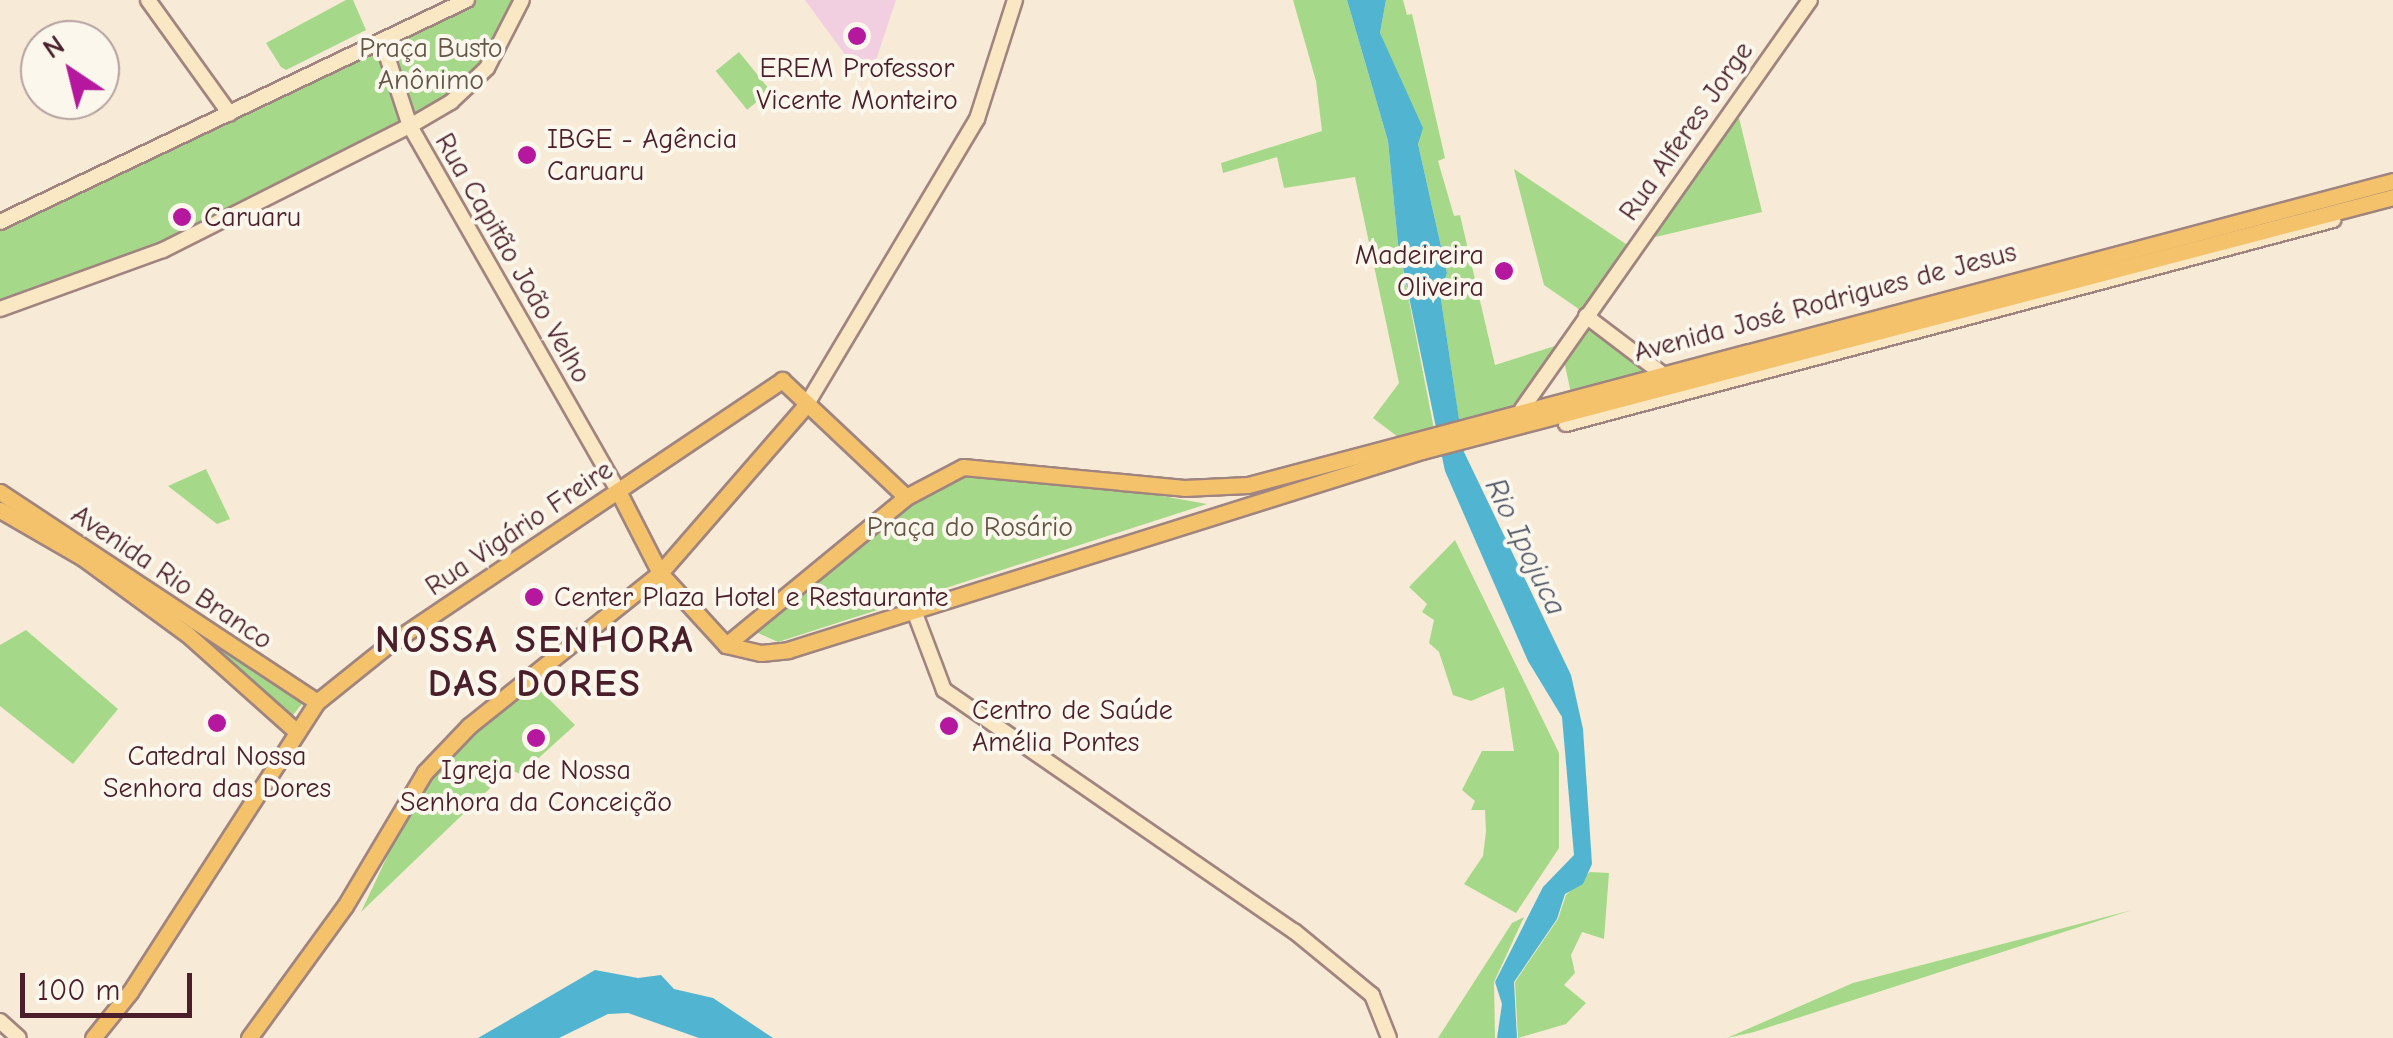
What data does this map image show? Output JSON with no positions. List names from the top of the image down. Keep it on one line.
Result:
{"streets":{"main road":["Rua Alferes Jorge","Rua Capitão João Velho","Avenida José Rodrigues de Jesus","Rua Vigário Freire","Avenida Rio Branco"]},"crossings":[["Rua Alferes Jorge","Avenida José Rodrigues de Jesus"],["Rua Capitão João Velho","Rua Vigário Freire"],["Rua Vigário Freire","Avenida Rio Branco"]],"districts":["NOSSA SENHORA DAS DORES"],"water":["Rio Ipojuca"],"parks":["Praça Busto Anônimo","Praça do Rosário"],"places":["EREM Professor Vicente Monteiro","IBGE - Agência Caruaru","Caruaru","Madeireira Oliveira","Center Plaza Hotel e Restaurante","Catedral Nossa Senhora das Dores","Centro de Saúde Amélia Pontes","Igreja de Nossa Senhora da Conceição"],"scale_bar":"100 m","north":"top left"}
